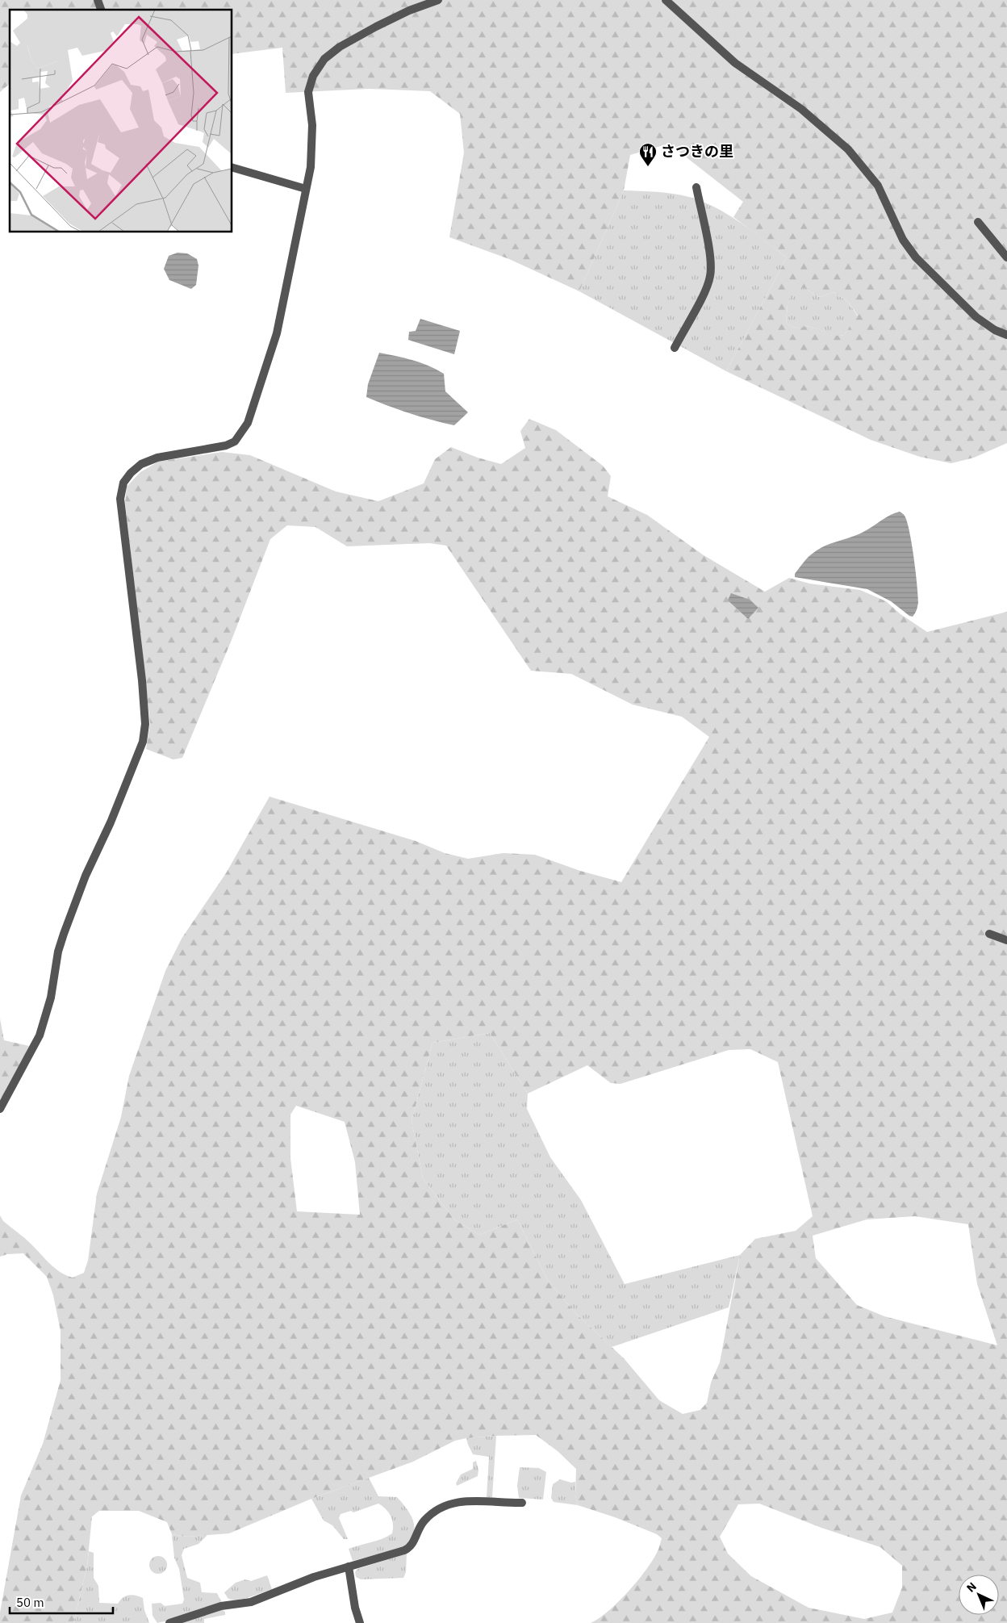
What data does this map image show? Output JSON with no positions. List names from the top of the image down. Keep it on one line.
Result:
{"places":{"restaurant":["さつきの里"]},"scale_bar":"50 m","north":"top left"}
